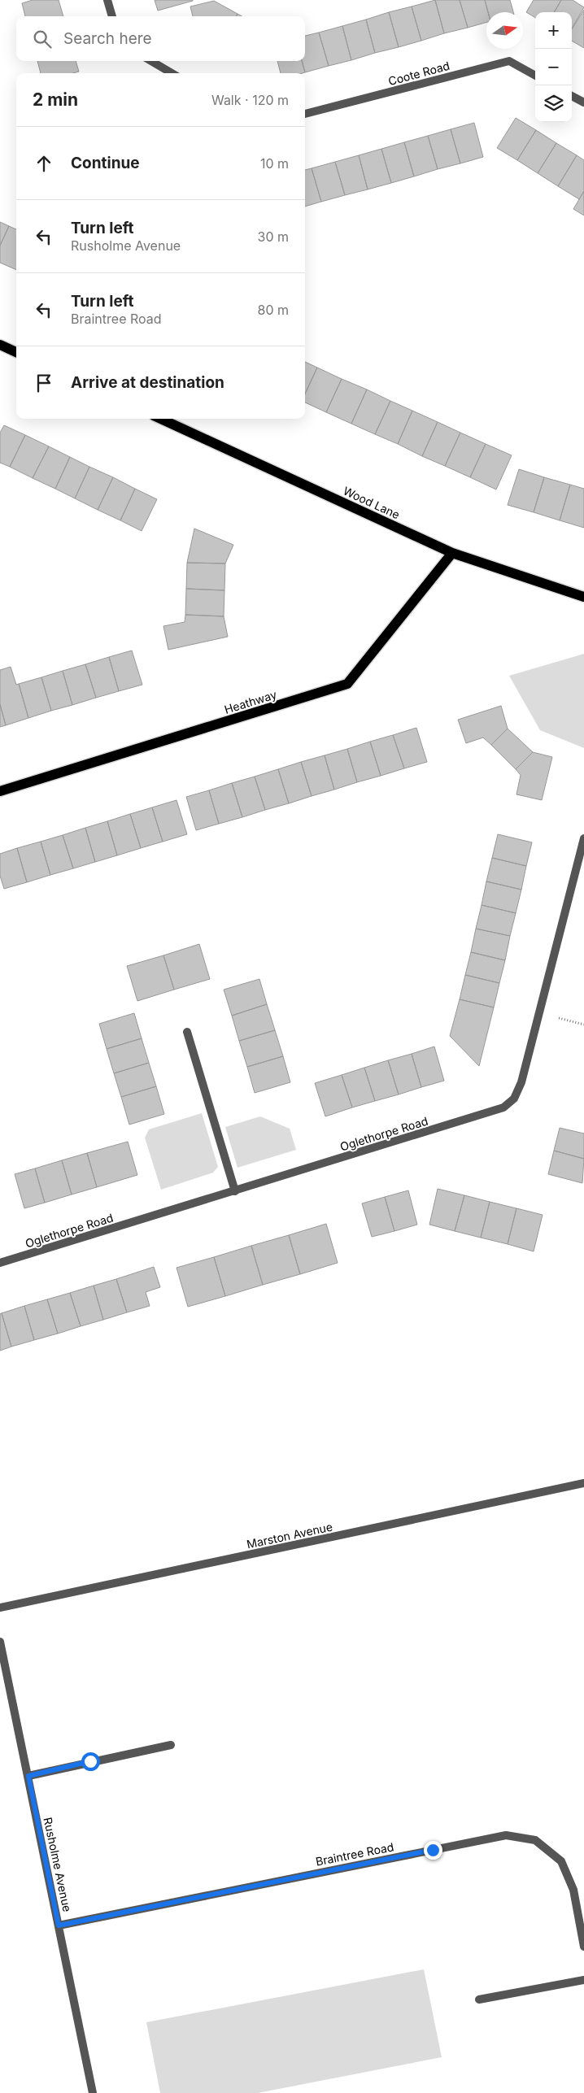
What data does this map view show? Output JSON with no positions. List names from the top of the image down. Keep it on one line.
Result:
{"streets":{"main road":["Wood Lane","Heathway"],"street":["Coote Road","Oglethorpe Road","Marston Avenue","Braintree Road","Rusholme Avenue"]},"crossings":[["Wood Lane","Heathway"],["Braintree Road","Rusholme Avenue"]],"north":"right","page":{"map_buttons":["+","−"],"search":"Search here","heading":["2 min","Walk · 120 m"],"list":[["Continue","10 m"],["Turn left","Rusholme Avenue","30 m"],["Turn left","Braintree Road","80 m"],"Arrive at destination"]}}
